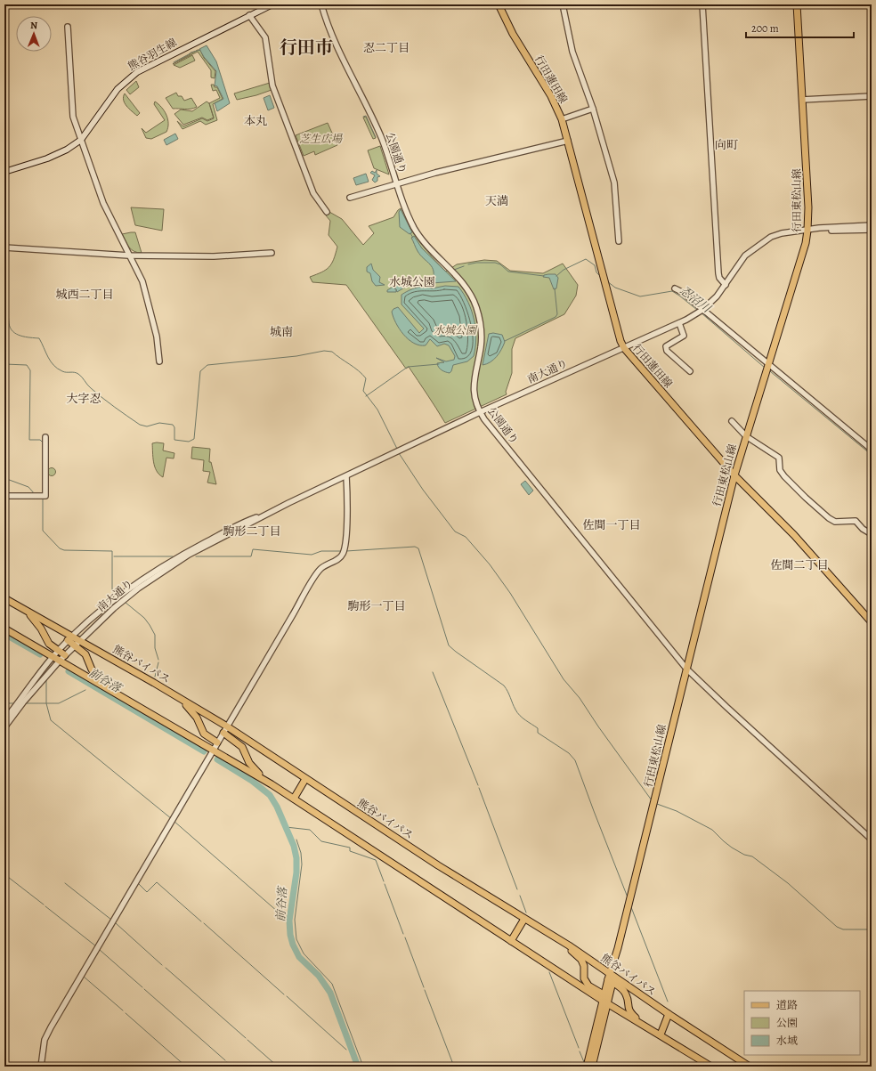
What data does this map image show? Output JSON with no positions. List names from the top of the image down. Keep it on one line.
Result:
{"streets":{"main road":["熊谷羽生線","行田蓮田線","行田東松山線","熊谷バイパス"],"street":["公園通り","南大通り"]},"crossings":[["行田蓮田線","行田東松山線"],["行田蓮田線","南大通り"],["公園通り","行田東松山線"],["公園通り","南大通り"],["行田東松山線","南大通り"],["行田東松山線","熊谷バイパス"],["南大通り","熊谷バイパス"]],"districts":["行田市","忍二丁目","本丸","向町","天満","水城公園","城西二丁目","城南","大字忍","佐間一丁目","駒形二丁目","佐間二丁目","駒形一丁目"],"water":["忍沼川","前谷落"],"parks":["芝生広場","水城公園"],"legend":["道路","公園","水域"],"scale_bar":"200 m","north":"top"}
